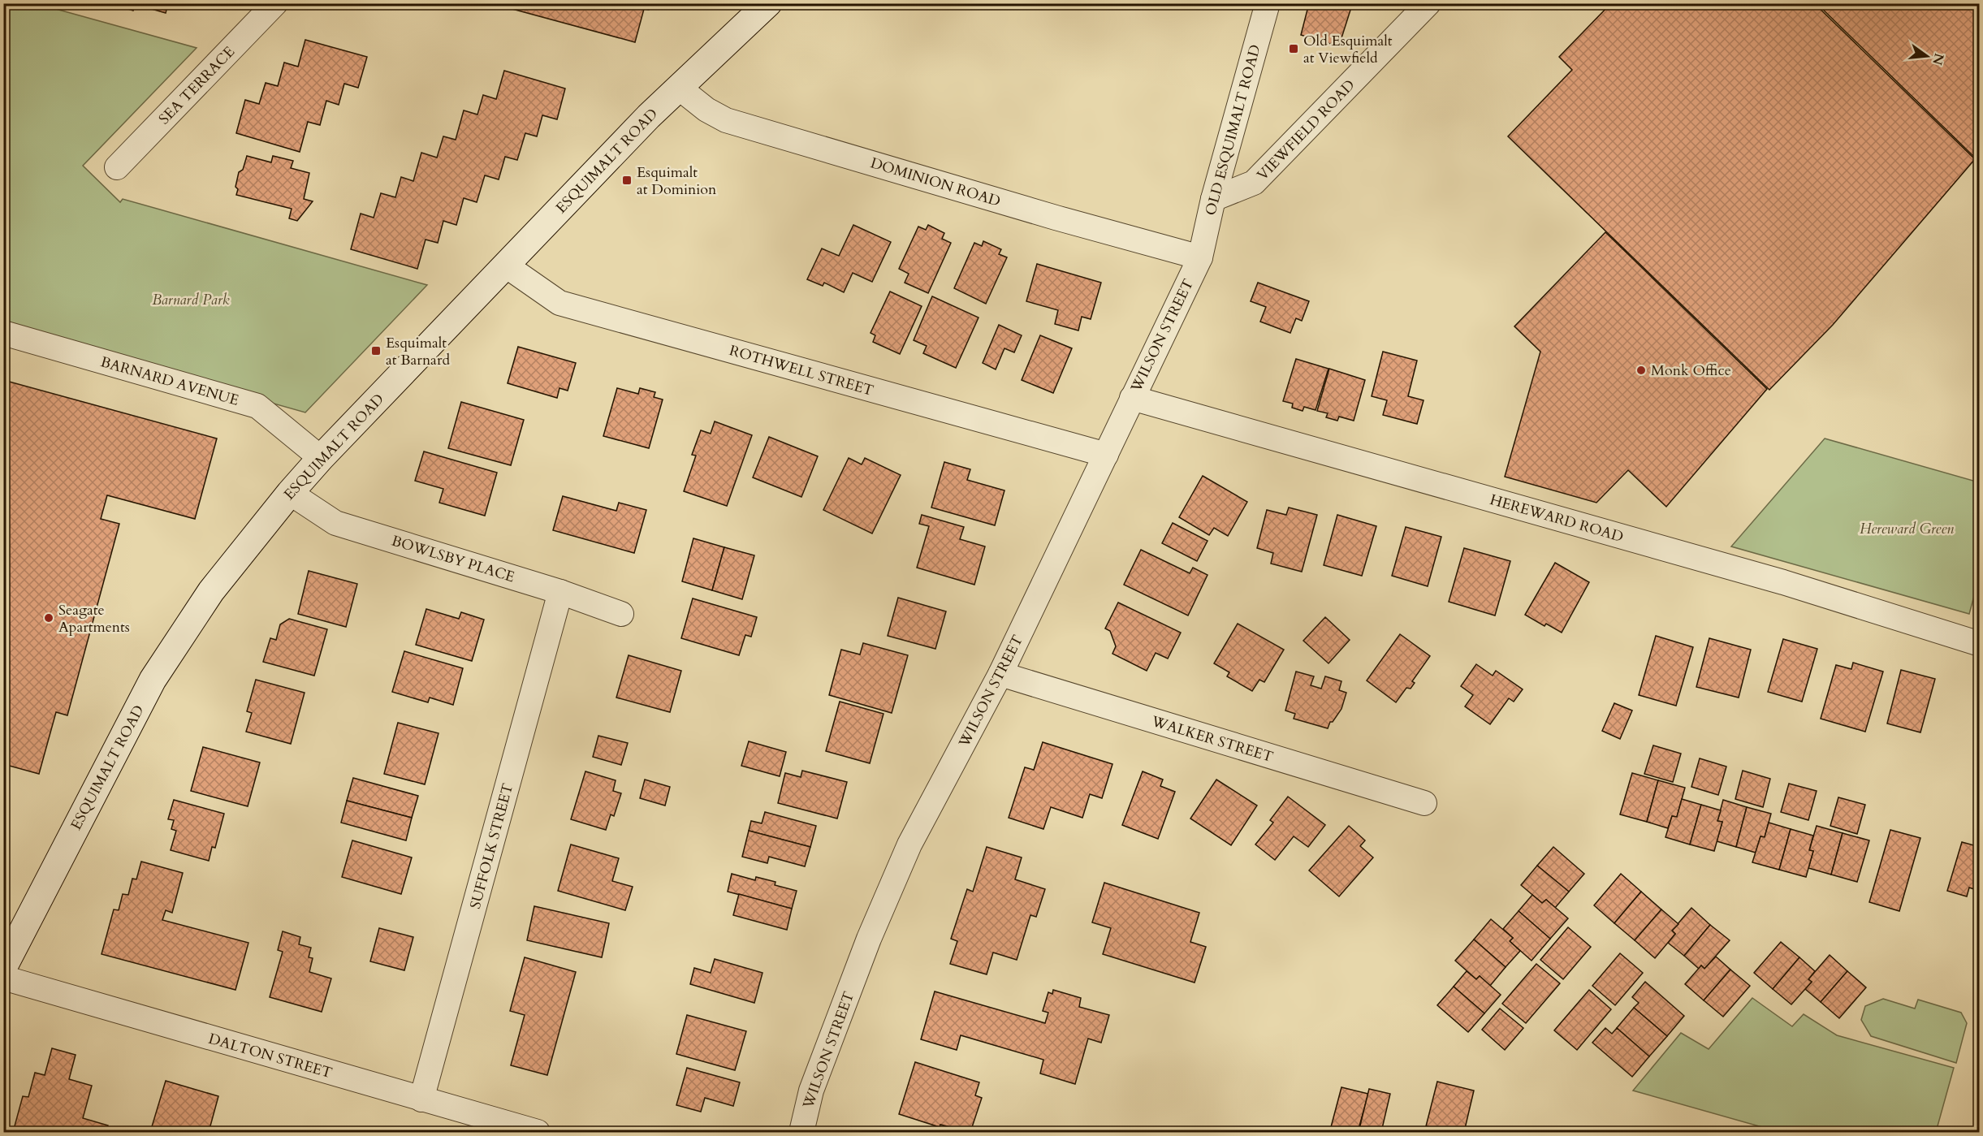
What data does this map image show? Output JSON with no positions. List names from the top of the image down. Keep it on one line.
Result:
{"streets":{"main road":["ESQUIMALT ROAD"],"street":["SEA TERRACE","OLD ESQUIMALT ROAD","VIEWFIELD ROAD","DOMINION ROAD","WILSON STREET","ROTHWELL STREET","BARNARD AVENUE","HEREWARD ROAD","BOWLSBY PLACE","WALKER STREET","SUFFOLK STREET","DALTON STREET"]},"crossings":[["OLD ESQUIMALT ROAD","VIEWFIELD ROAD"],["OLD ESQUIMALT ROAD","DOMINION ROAD"],["OLD ESQUIMALT ROAD","WILSON STREET"],["ESQUIMALT ROAD","DOMINION ROAD"],["ESQUIMALT ROAD","ROTHWELL STREET"],["ESQUIMALT ROAD","BARNARD AVENUE"],["ESQUIMALT ROAD","BOWLSBY PLACE"],["DOMINION ROAD","WILSON STREET"],["WILSON STREET","ROTHWELL STREET"],["WILSON STREET","HEREWARD ROAD"],["WILSON STREET","WALKER STREET"],["BOWLSBY PLACE","SUFFOLK STREET"],["SUFFOLK STREET","DALTON STREET"]],"parks":["Barnard Park","Hereward Green"],"places":{"transit":["Old Esquimalt at Viewfield","Esquimalt at Dominion","Esquimalt at Barnard"],"other":["Monk Office","Seagate Apartments"]},"north":"right"}
